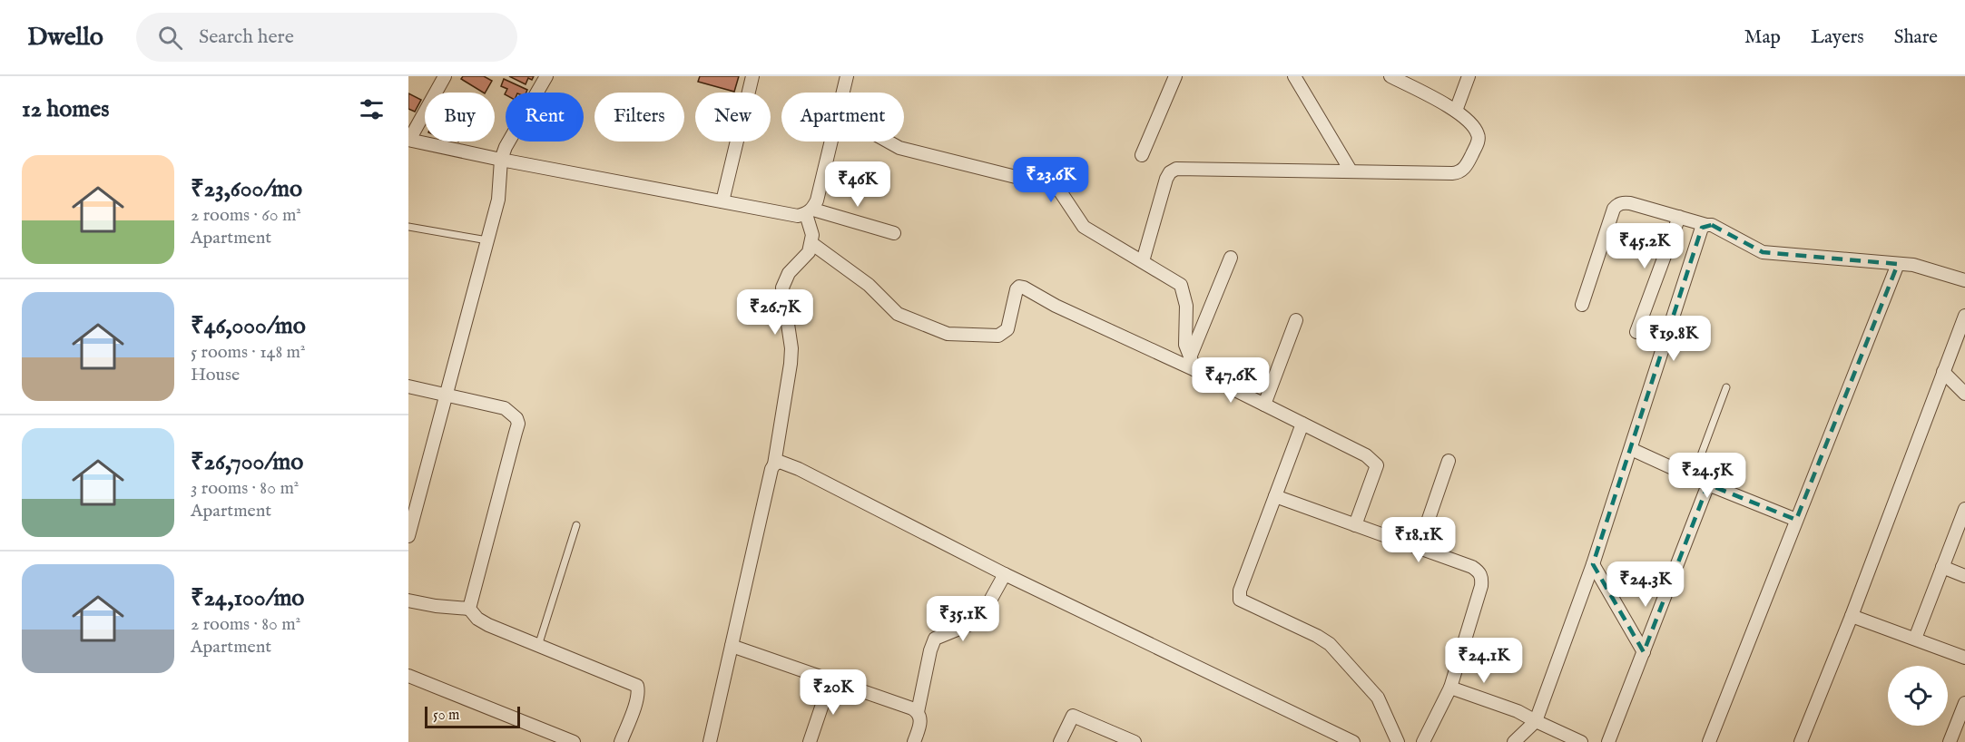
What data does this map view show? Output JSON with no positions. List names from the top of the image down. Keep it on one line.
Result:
{"scale_bar":"50 m","page":{"header":"Dwello","search":"Search here","nav":["Map","Layers","Share"],"heading":"12 homes","chip":["Buy","Rent","Filters","New","Apartment"],"list":[{"name":"₹23,600/mo","note":"2 rooms · 60 m² · Apartment"},{"name":"₹46,000/mo","note":"5 rooms · 148 m² · House"},{"name":"₹26,700/mo","note":"3 rooms · 80 m² · Apartment"},{"name":"₹24,100/mo","note":"2 rooms · 80 m² · Apartment"}],"price":["₹23.6K","₹46K","₹45.2K","₹26.7K","₹19.8K","₹47.6K","₹24.5K","₹18.1K","₹24.3K","₹35.1K","₹24.1K","₹20K"],"scale":"50 m"}}
